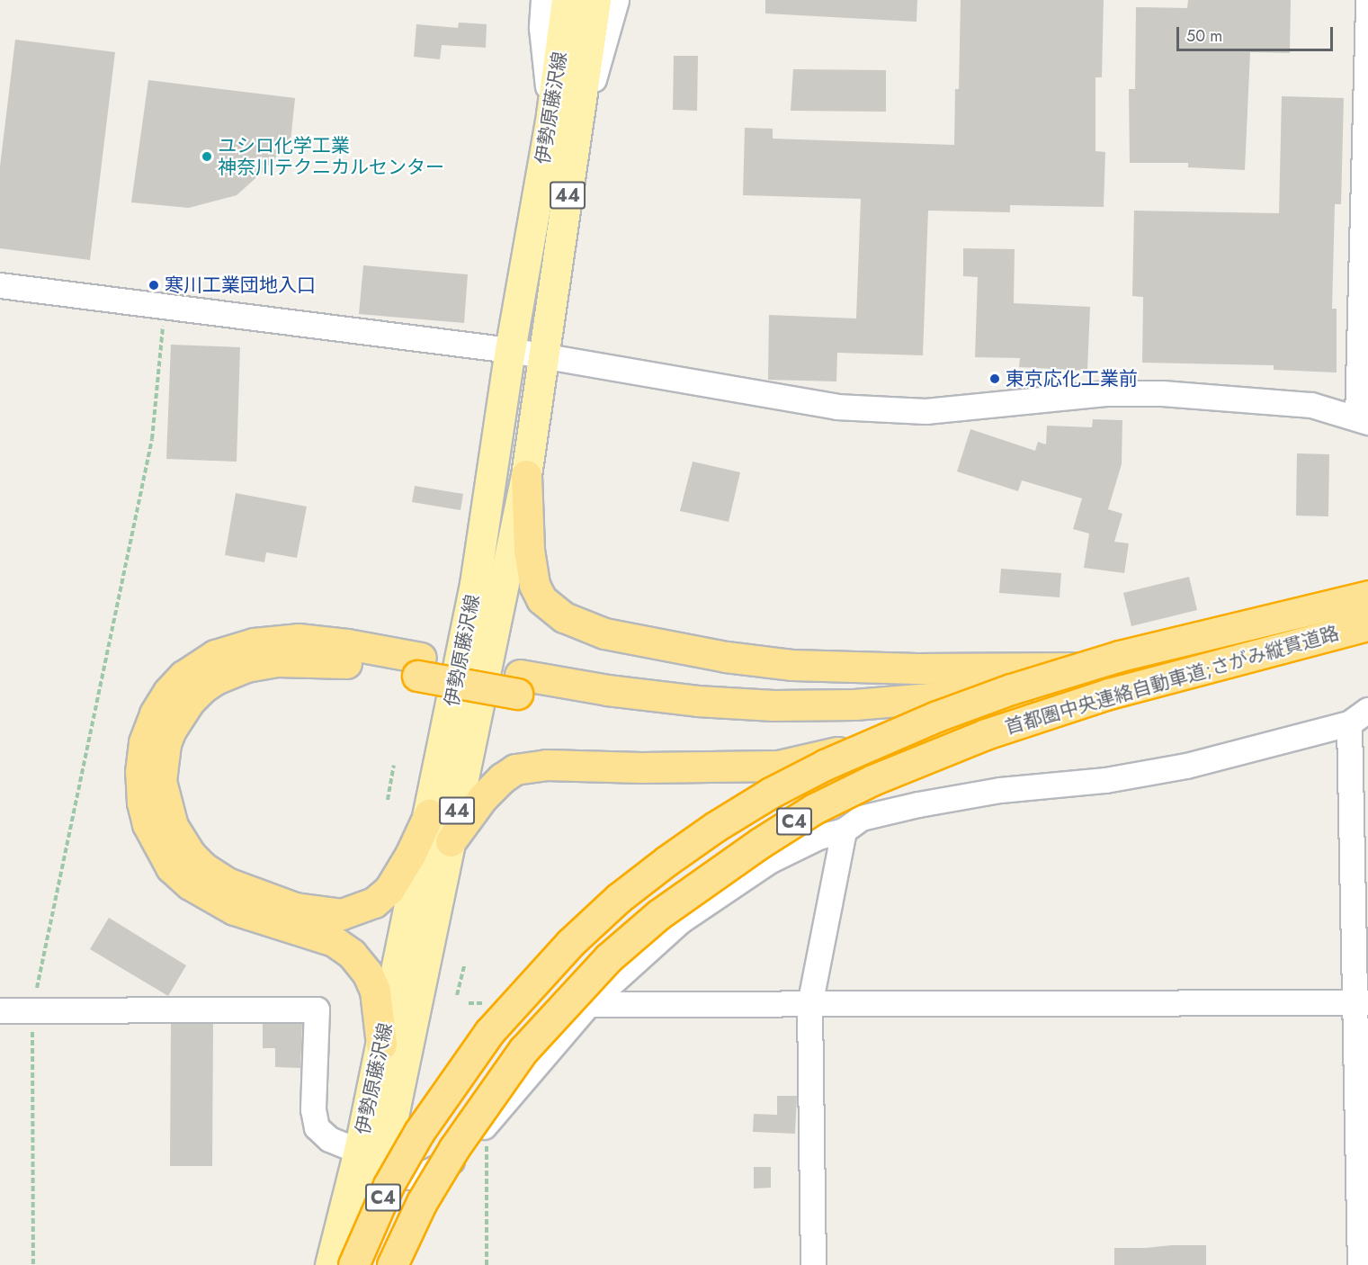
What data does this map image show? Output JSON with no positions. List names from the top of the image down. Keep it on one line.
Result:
{"streets":{"highway":["首都圏中央連絡自動車道;さがみ縦貫道路","C4"],"main road":["伊勢原藤沢線","44"]},"crossings":[["伊勢原藤沢線","44"]],"places":["ユシロ化学工業 神奈川テクニカルセンター","寒川工業団地入口","東京応化工業前"],"scale_bar":"50 m"}
